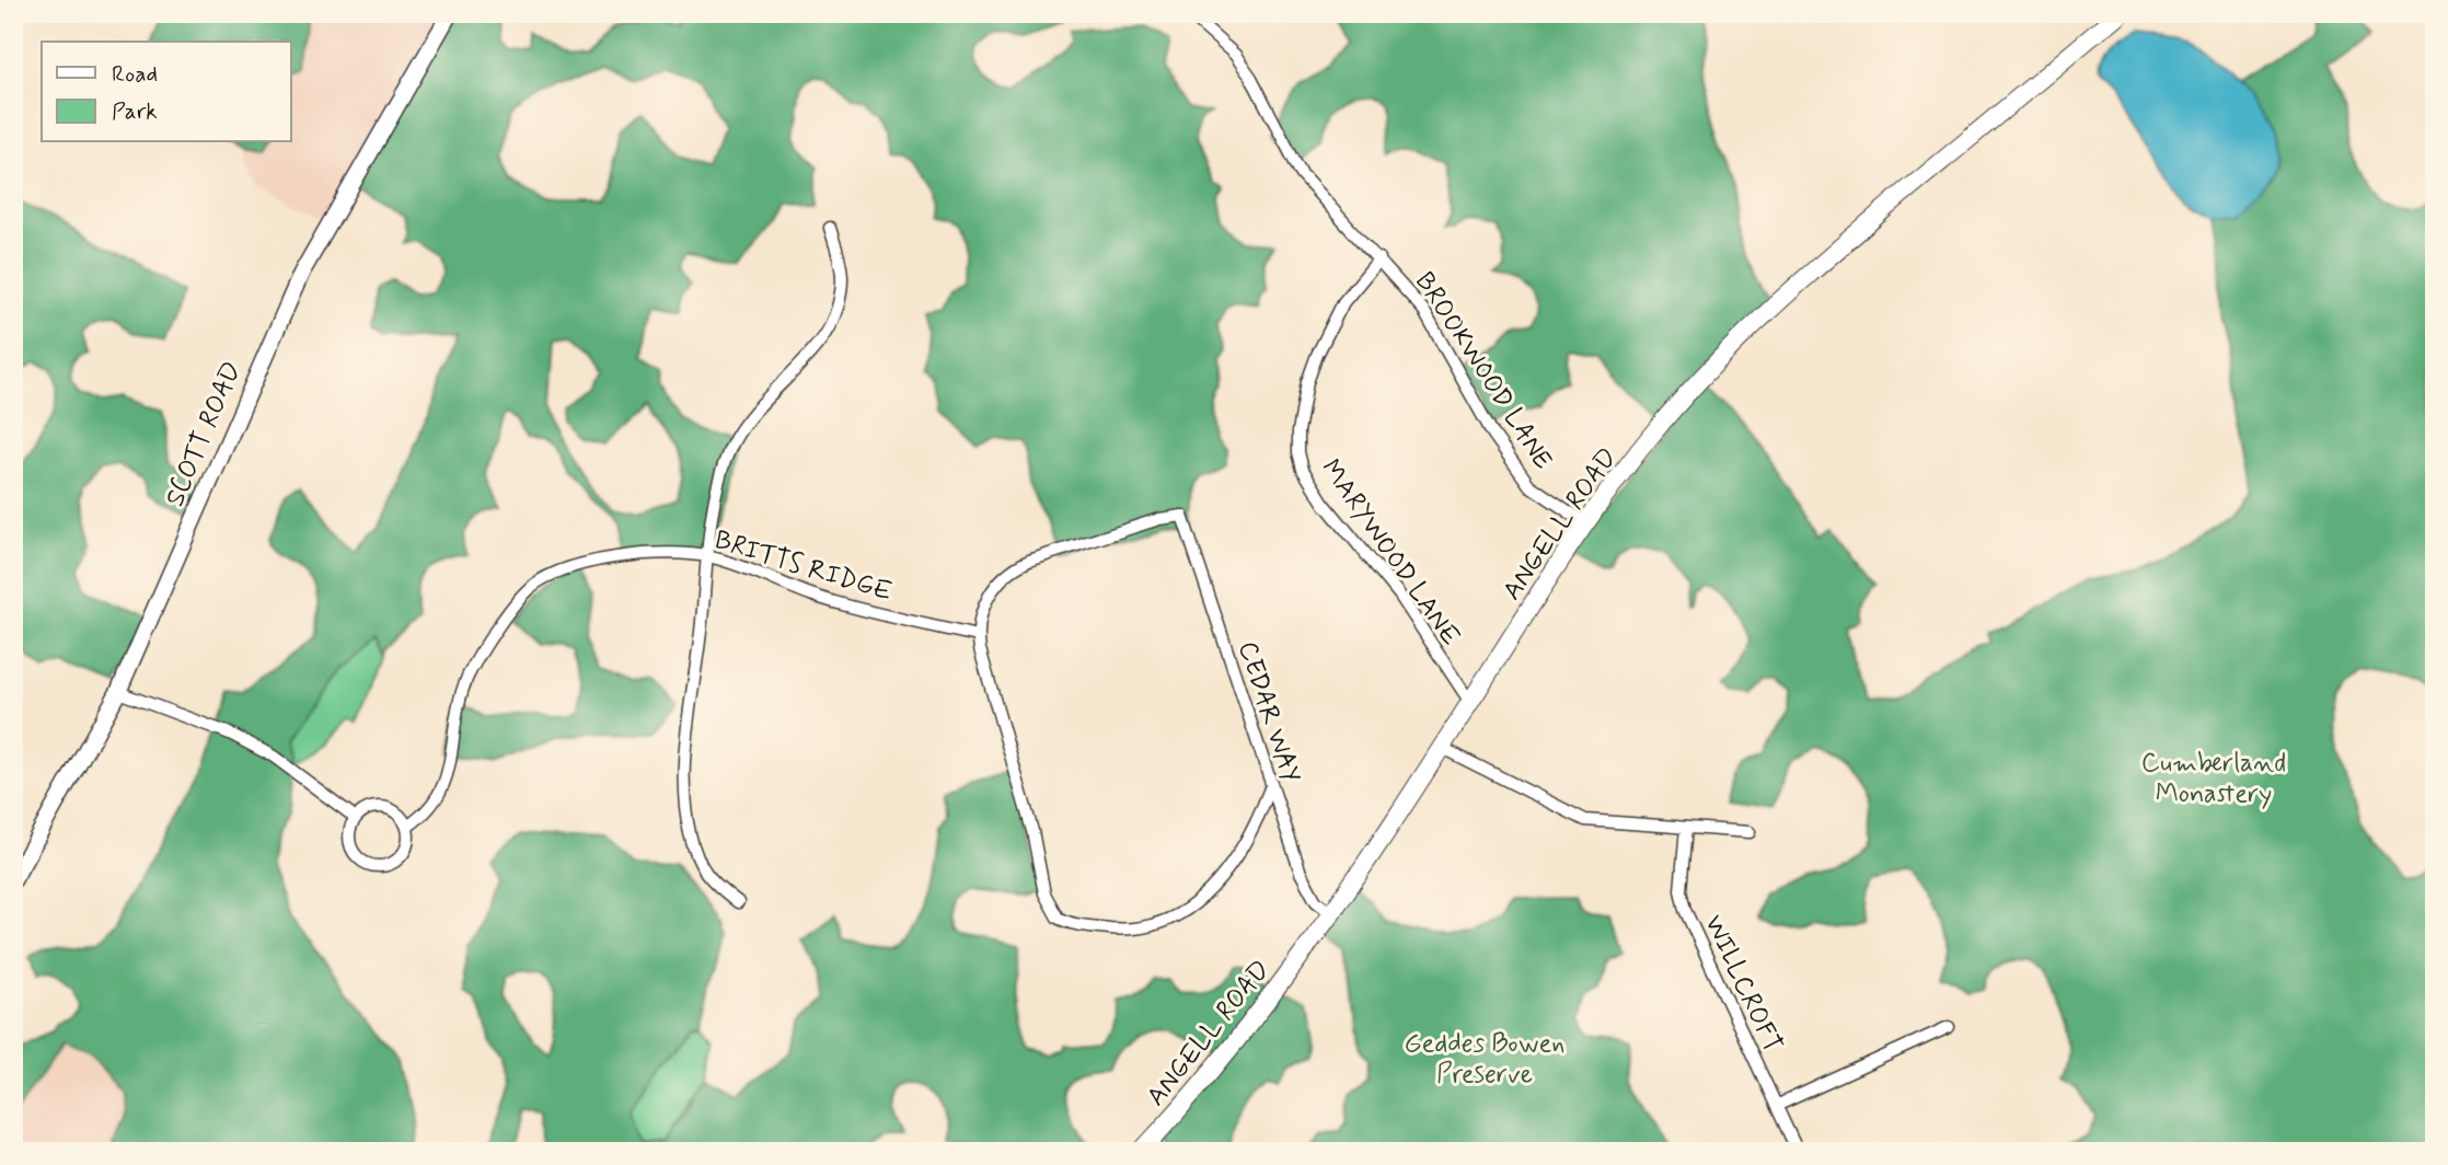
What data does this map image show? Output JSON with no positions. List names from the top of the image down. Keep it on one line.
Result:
{"streets":{"main road":["ANGELL ROAD"],"street":["BROOKWOOD LANE","SCOTT ROAD","MARYWOOD LANE","BRITTS RIDGE","CEDAR WAY","WILLCROFT"]},"crossings":[["BROOKWOOD LANE","ANGELL ROAD"],["BROOKWOOD LANE","MARYWOOD LANE"],["ANGELL ROAD","MARYWOOD LANE"],["ANGELL ROAD","CEDAR WAY"],["BRITTS RIDGE","CEDAR WAY"]],"parks":["Cumberland Monastery","Geddes Bowen Preserve"],"legend":["Road","Park"]}
